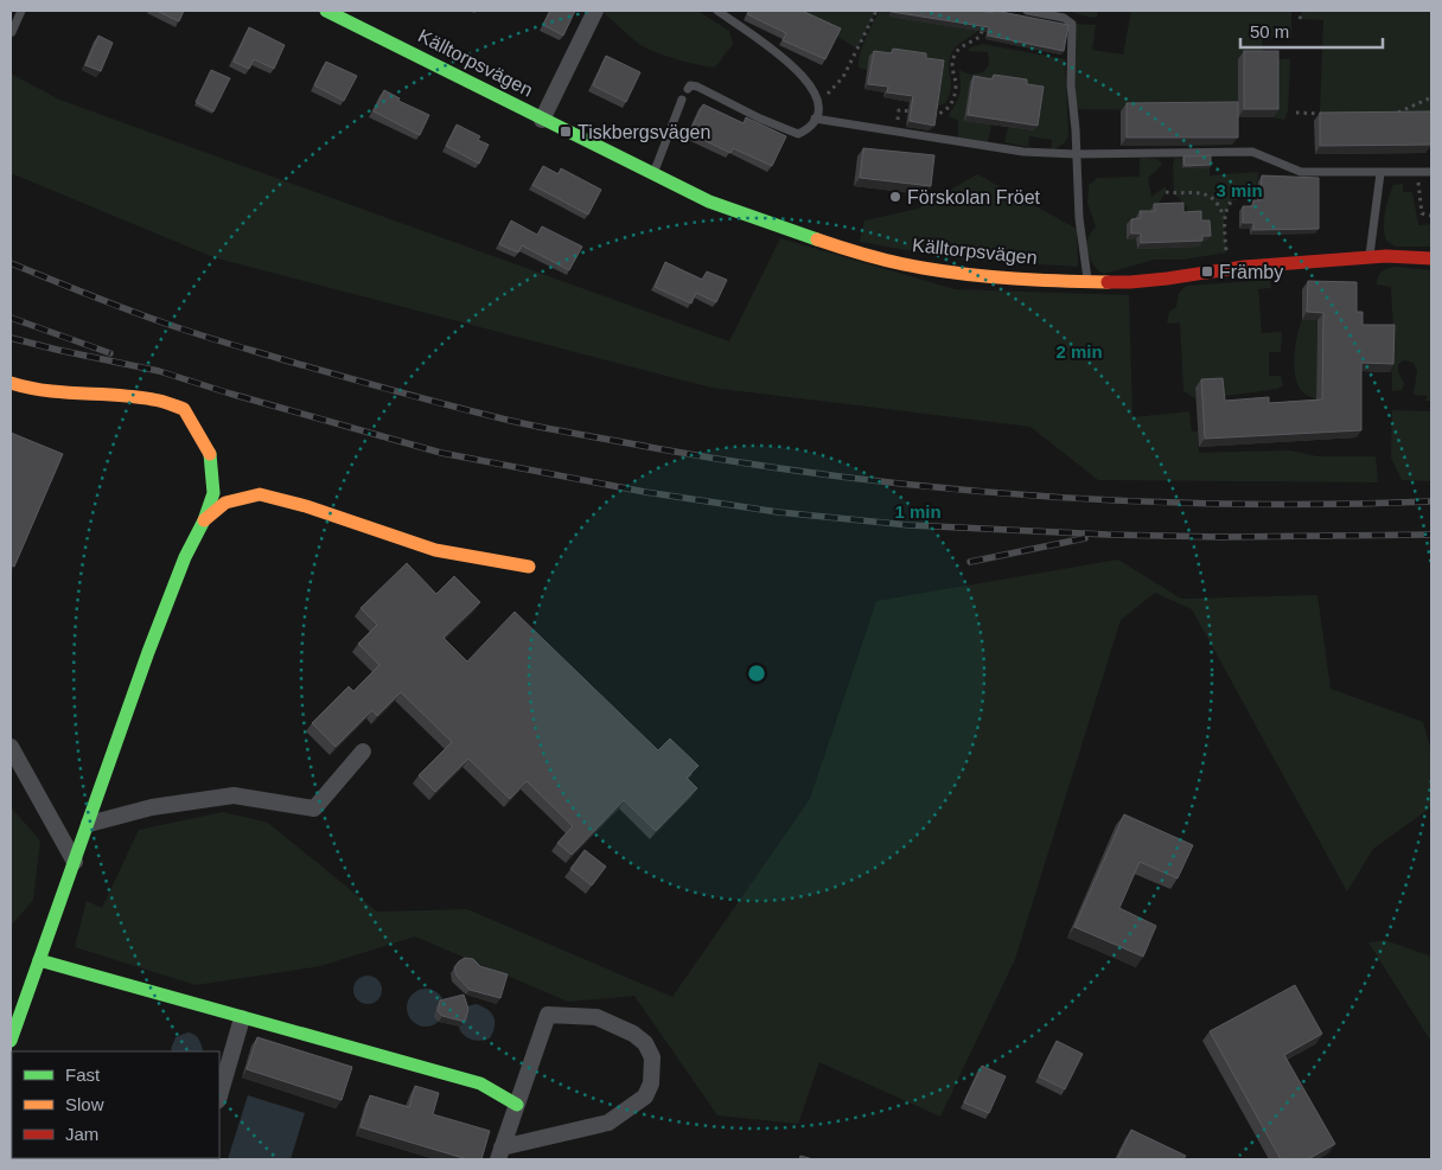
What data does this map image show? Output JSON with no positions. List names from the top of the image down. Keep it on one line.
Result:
{"streets":{"street":["Källtorpsvägen"]},"places":{"transit":["Tiskbergsvägen","Främby"],"other":["Förskolan Fröet"]},"legend":["Fast","Slow","Jam"],"scale_bar":"50 m","rings":["3 min","2 min","1 min"]}
